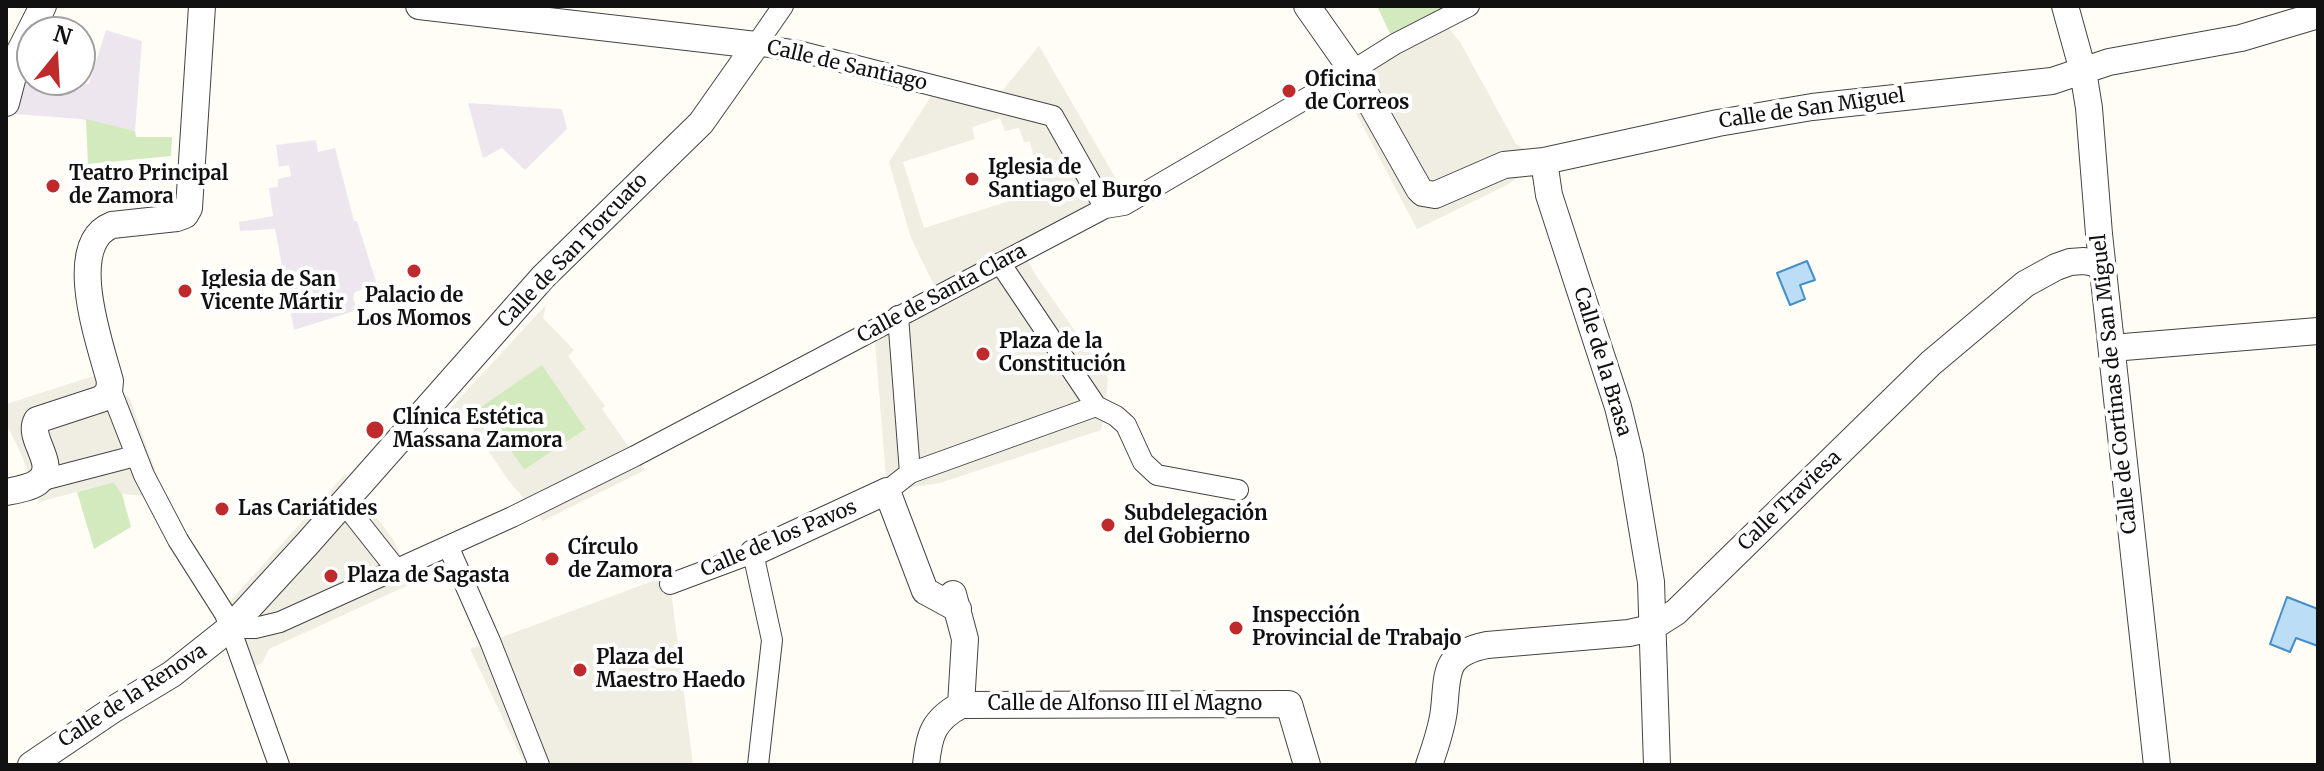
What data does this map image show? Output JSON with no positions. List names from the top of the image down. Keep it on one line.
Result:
{"streets":{"street":["Calle de Santiago","Calle de San Miguel","Calle de San Torcuato","Calle de Santa Clara","Calle de la Brasa","Calle de Cortinas de San Miguel","Calle Traviesa","Calle de los Pavos","Calle de la Renova","Calle de Alfonso III el Magno"]},"crossings":[["Calle de Santiago","Calle de San Torcuato"],["Calle de Santiago","Calle de Santa Clara"],["Calle de San Miguel","Calle de Santa Clara"],["Calle de San Miguel","Calle de la Brasa"],["Calle de San Miguel","Calle de Cortinas de San Miguel"],["Calle de la Brasa","Calle Traviesa"],["Calle de Cortinas de San Miguel","Calle Traviesa"]],"places":["Oficina de Correos","Iglesia de Santiago el Burgo","Teatro Principal de Zamora","Palacio de Los Momos","Iglesia de San Vicente Mártir","Plaza de la Constitución","Clínica Estética Massana Zamora","Las Cariátides","Subdelegación del Gobierno","Círculo de Zamora","Plaza de Sagasta","Inspección Provincial de Trabajo","Plaza del Maestro Haedo"],"north":"top"}
